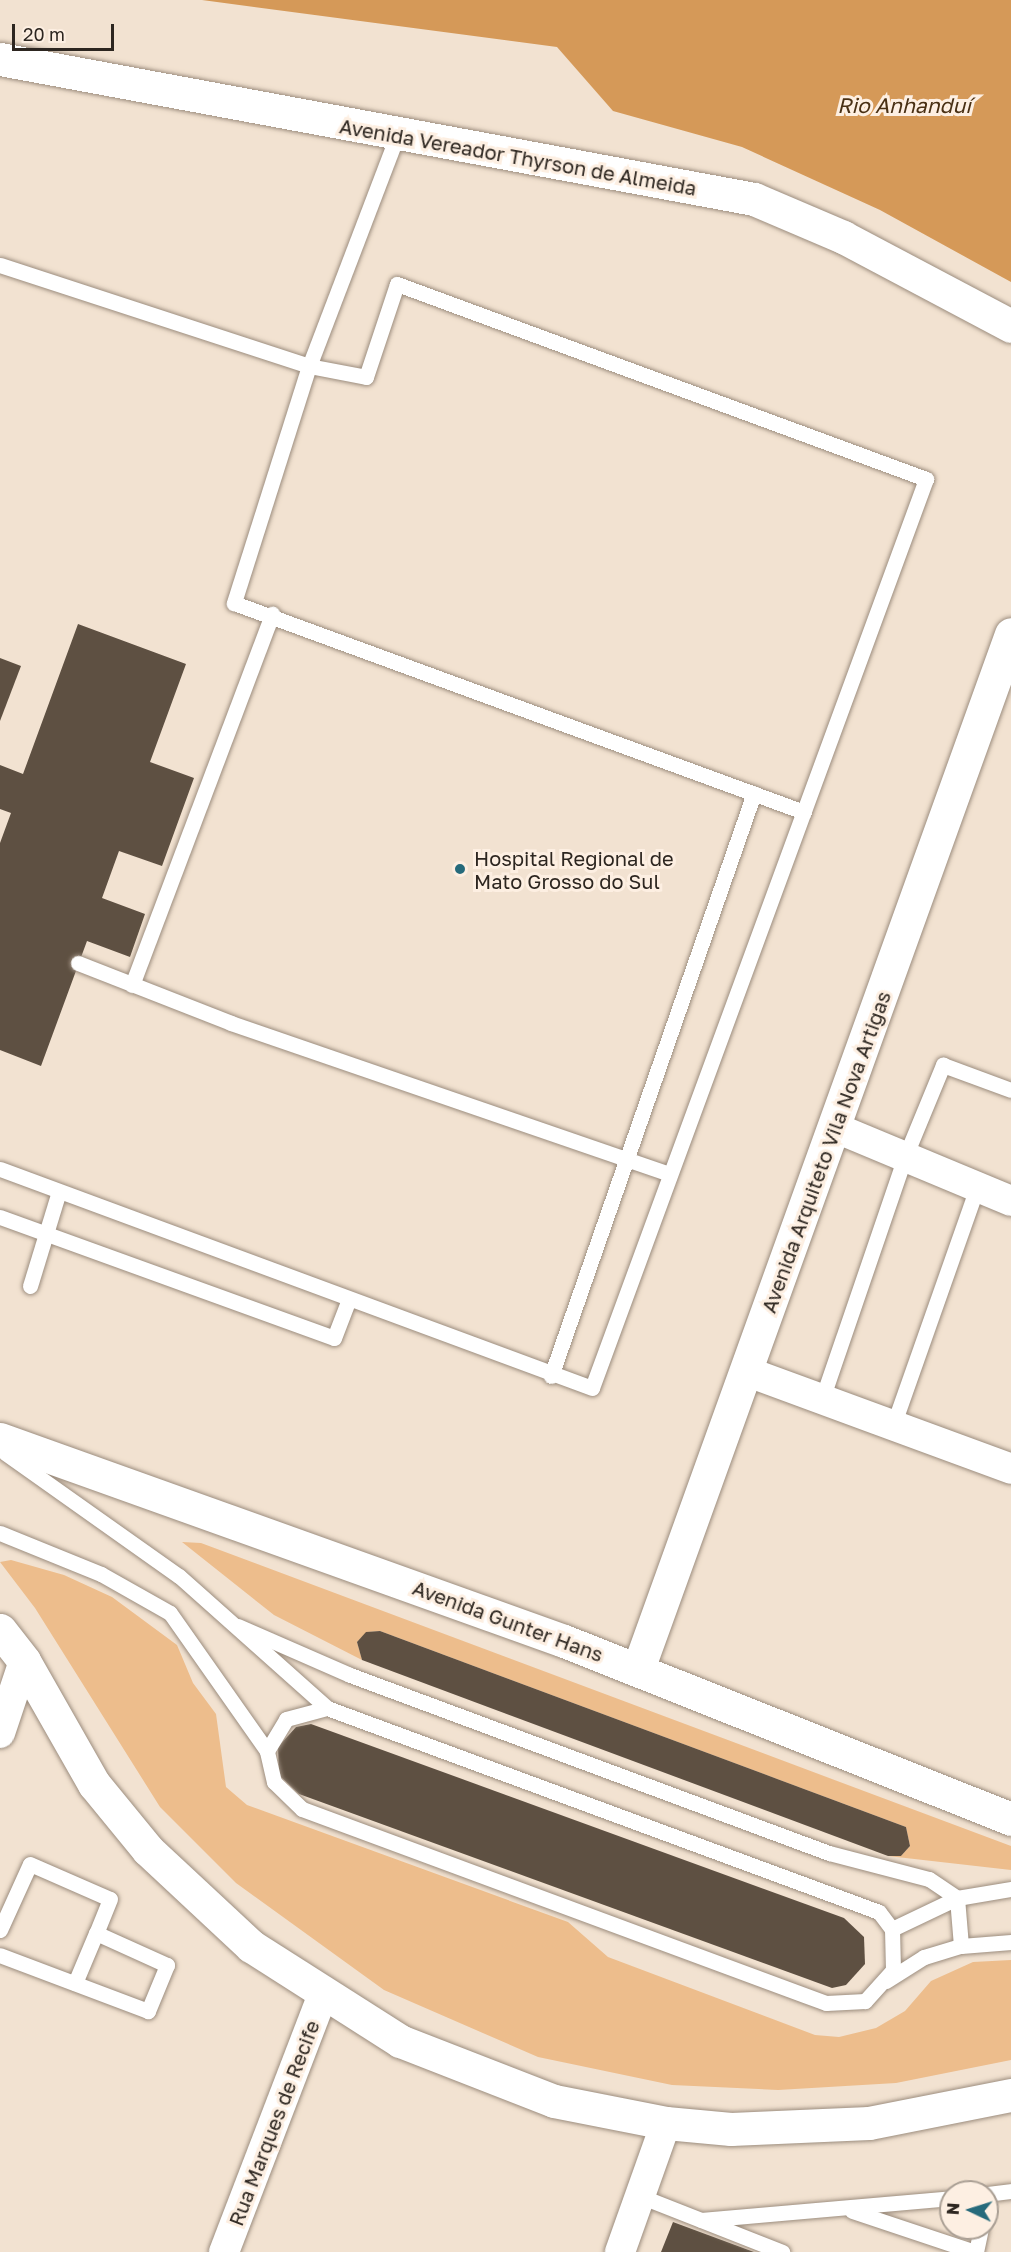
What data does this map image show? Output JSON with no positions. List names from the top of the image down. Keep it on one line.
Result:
{"streets":{"main road":["Avenida Vereador Thyrson de Almeida","Avenida Arquiteto Vila Nova Artigas","Avenida Gunter Hans"],"street":["Rua Marques de Recife"]},"crossings":[["Avenida Arquiteto Vila Nova Artigas","Avenida Gunter Hans"]],"water":["Rio Anhanduí"],"places":["Hospital Regional de Mato Grosso do Sul"],"scale_bar":"20 m","north":"left"}
